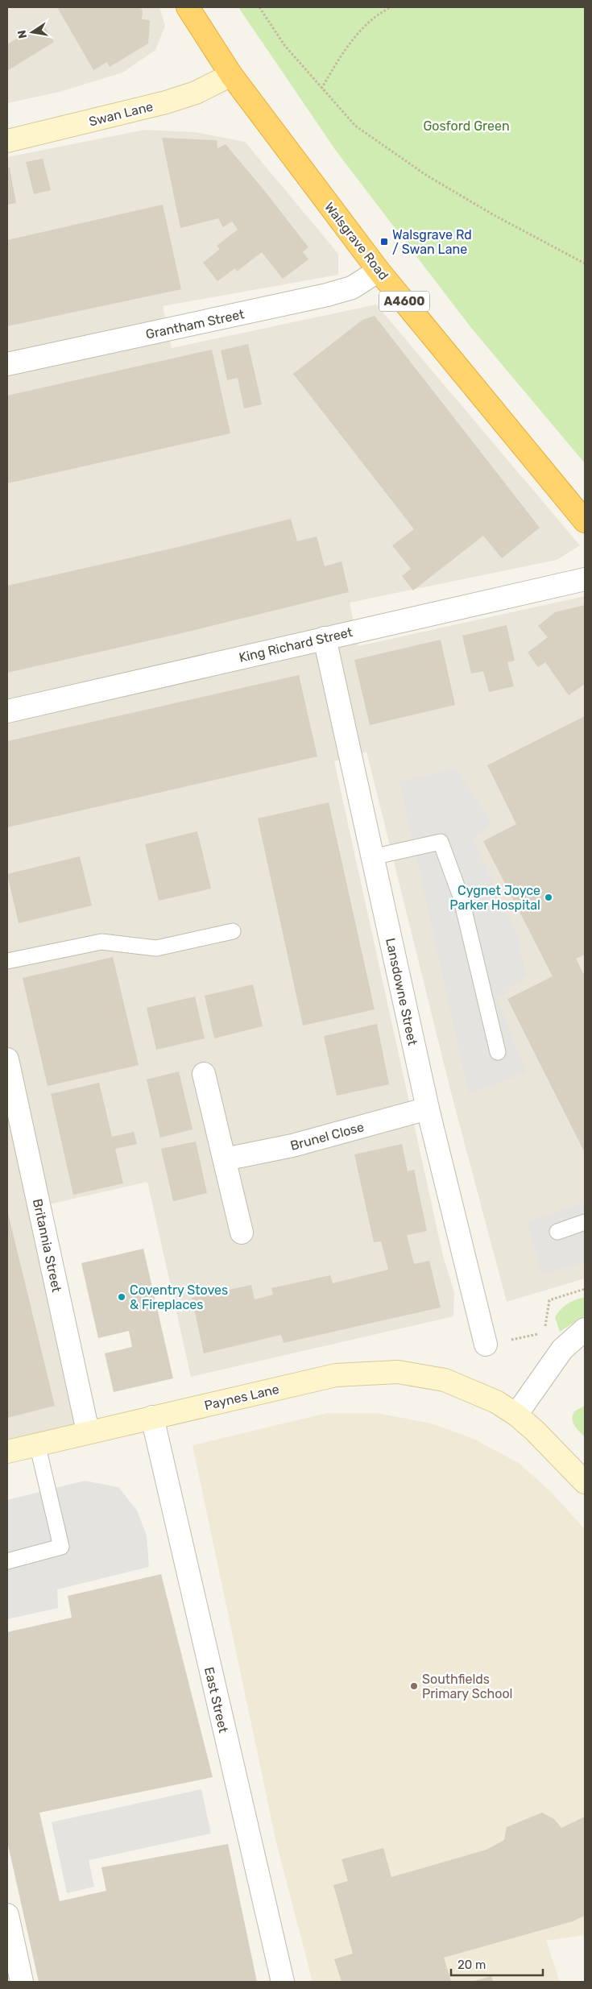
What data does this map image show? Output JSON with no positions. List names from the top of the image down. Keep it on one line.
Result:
{"streets":{"highway":["Walsgrave Road","A4600"],"street":["Swan Lane","Grantham Street","King Richard Street","Lansdowne Street","Brunel Close","Britannia Street","Paynes Lane","East Street"]},"crossings":[["Swan Lane","Walsgrave Road"],["Walsgrave Road","Grantham Street"],["King Richard Street","Lansdowne Street"],["Lansdowne Street","Brunel Close"],["Britannia Street","Paynes Lane"],["Paynes Lane","East Street"]],"parks":["Gosford Green"],"places":{"transit":["Walsgrave Rd / Swan Lane"],"other":["Cygnet Joyce Parker Hospital","Coventry Stoves & Fireplaces","Southfields Primary School"]},"scale_bar":"20 m","north":"left"}
